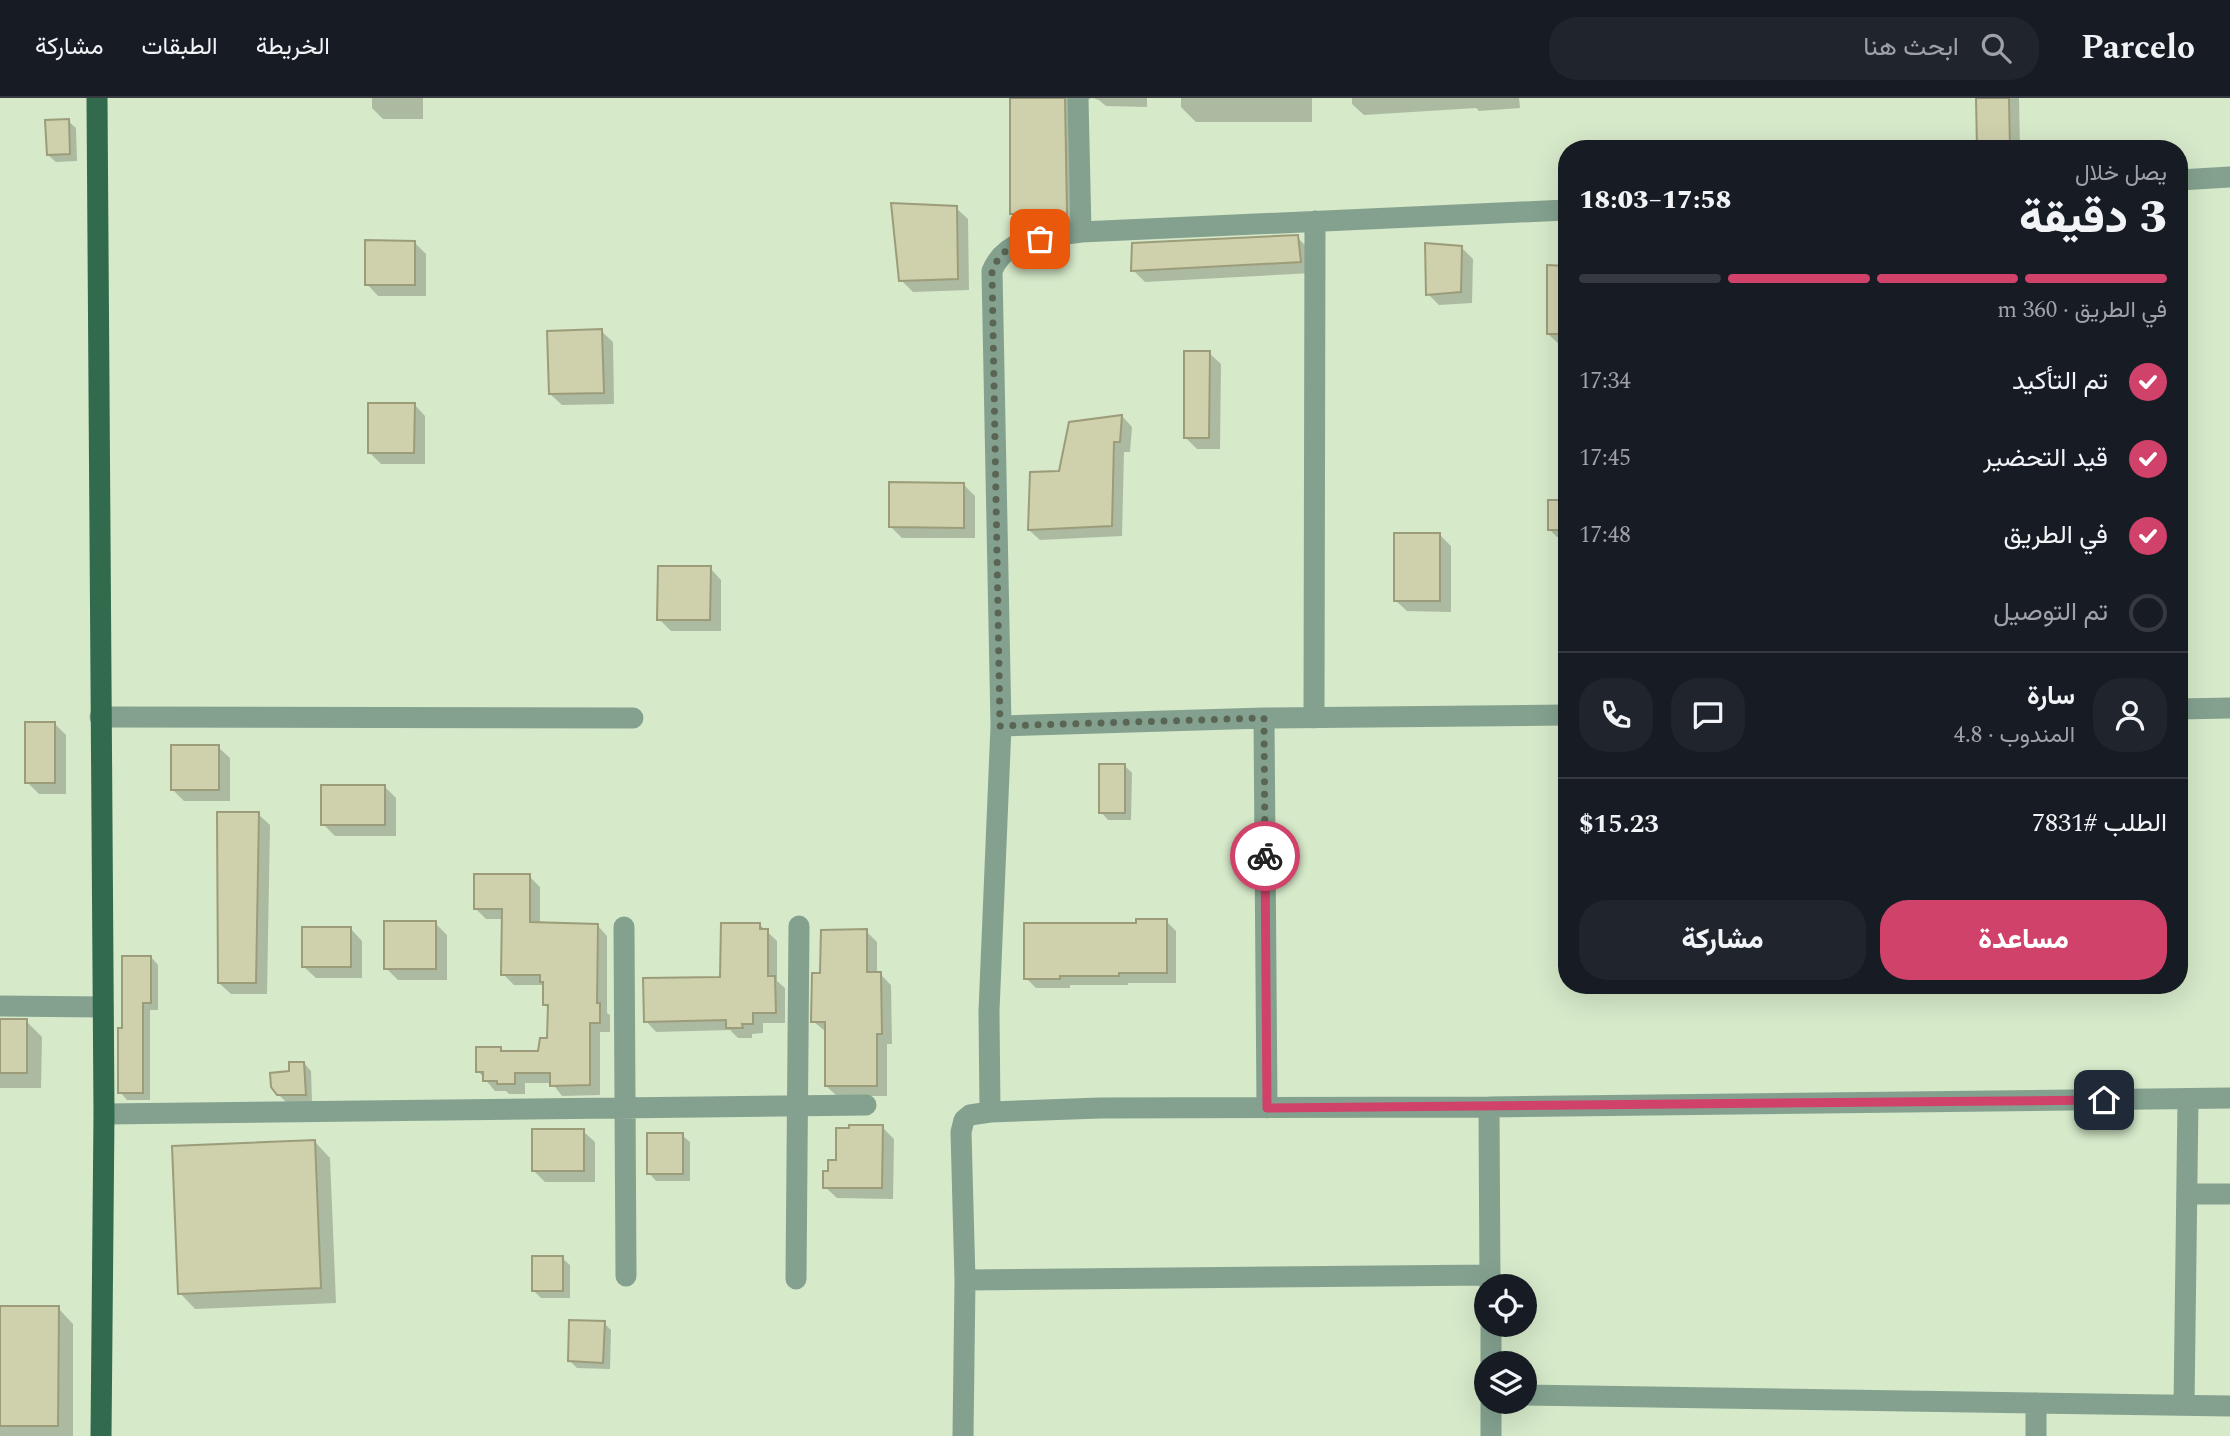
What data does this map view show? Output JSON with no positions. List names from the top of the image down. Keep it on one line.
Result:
{"page":{"header":"Parcelo","search":"ابحث هنا","nav":["الخريطة","الطبقات","مشاركة"],"heading":["3 دقيقة","يصل خلال","17:58–18:03"],"panel":["سارة","المندوب · 4.8","الطلب #7831","$15.23"],"bar":"في الطريق · 360 m","list":[["تم التأكيد","17:34"],["قيد التحضير","17:45"],["في الطريق","17:48"],"تم التوصيل"],"buttons":["مساعدة","مشاركة"]}}
